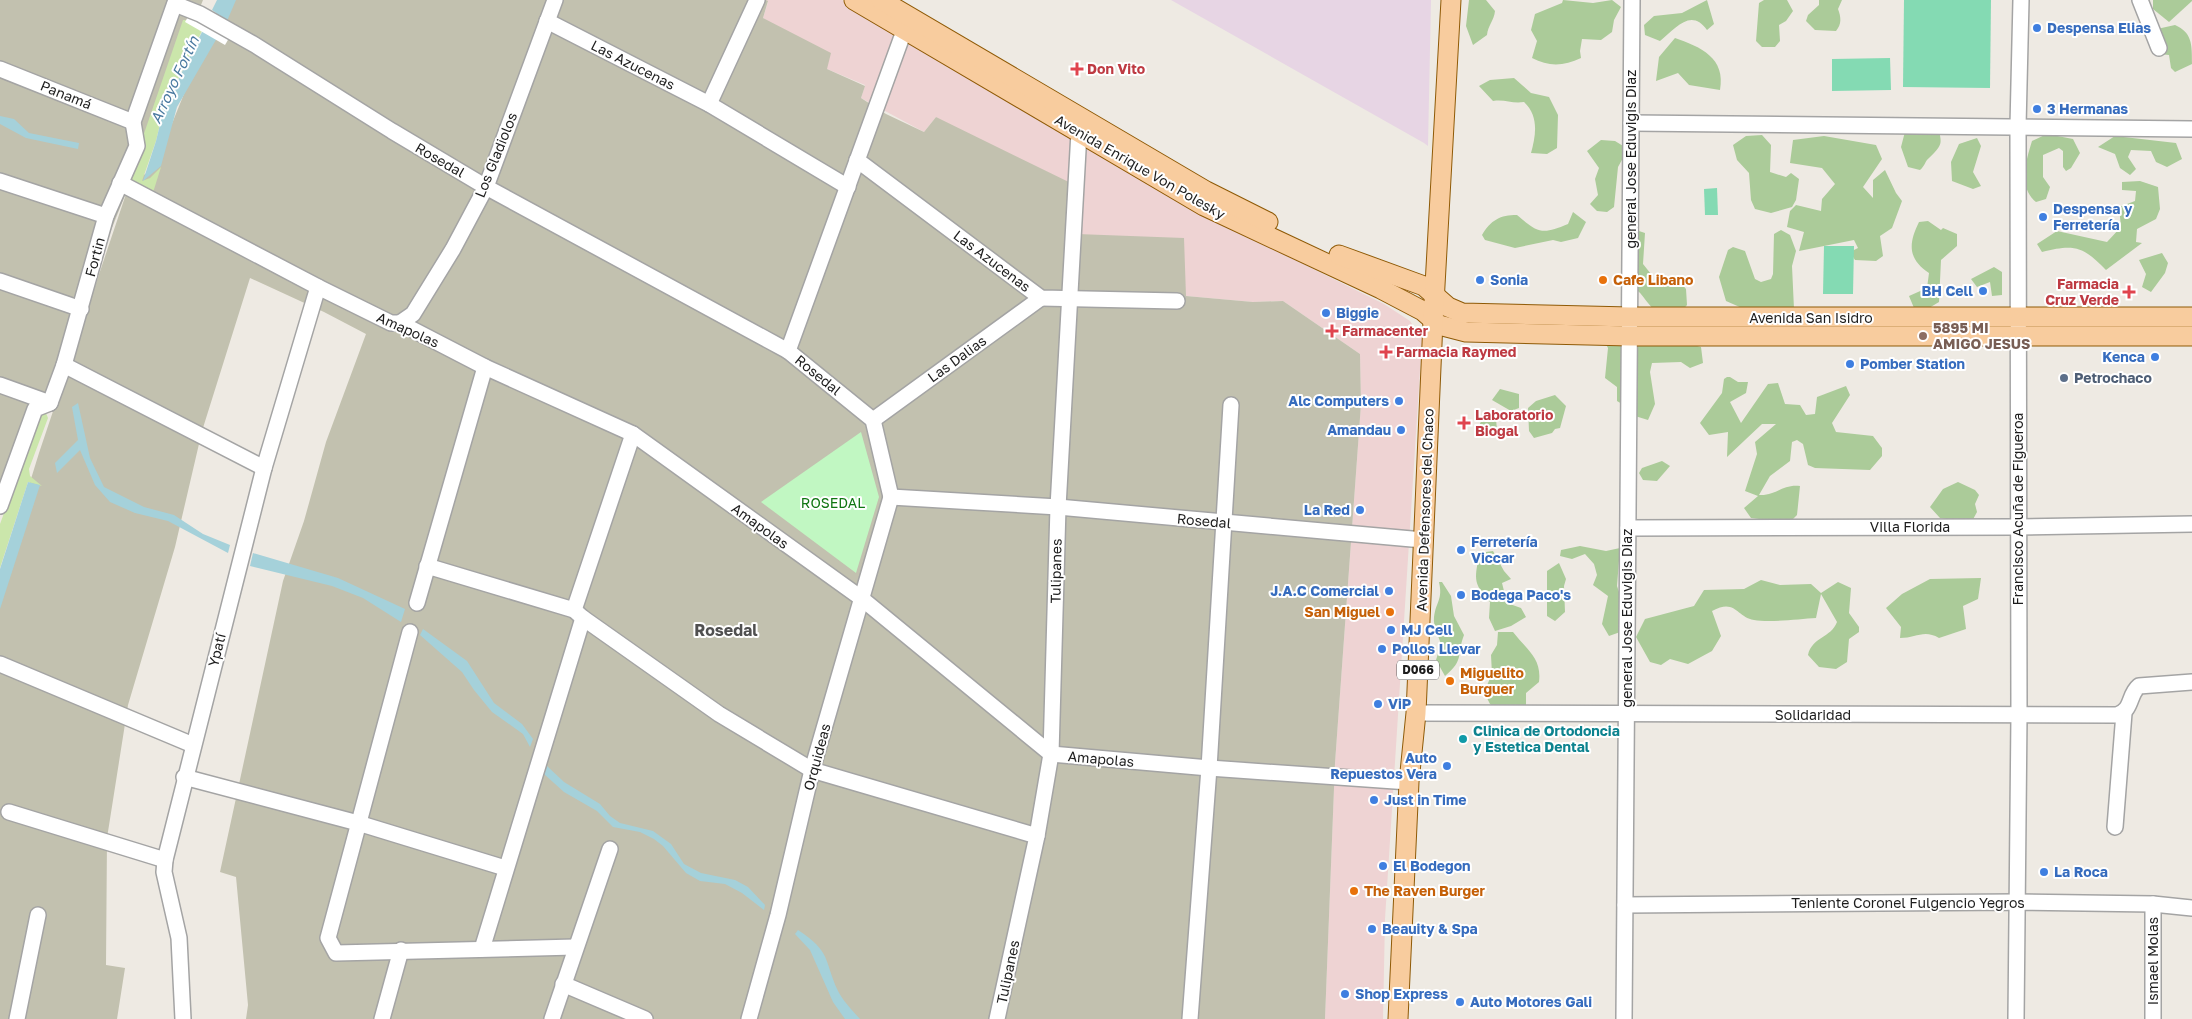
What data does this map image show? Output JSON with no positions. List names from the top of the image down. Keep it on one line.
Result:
{"streets":{"main road":["Avenida Enrique Von Polesky","Avenida San Isidro","Avenida Defensores del Chaco","D066"],"street":["Las Azucenas","Panamá","Los Gladiolos","general Jose Eduvigis Diaz","Rosedal","Fortin","Amapolas","Las Dalias","Francisco Acuña de Figueroa","Villa Florida","Tulipanes","Ypatí","Solidaridad","Orquideas","Teniente Coronel Fulgencio Yegros","Ismael Molas"]},"crossings":[["Las Azucenas","Los Gladiolos"],["Las Azucenas","Las Dalias"],["Las Azucenas","Tulipanes"],["Panamá","Fortin"],["Los Gladiolos","Rosedal"],["Los Gladiolos","Amapolas"],["general Jose Eduvigis Diaz","Avenida San Isidro"],["general Jose Eduvigis Diaz","Villa Florida"],["general Jose Eduvigis Diaz","Solidaridad"],["general Jose Eduvigis Diaz","Teniente Coronel Fulgencio Yegros"],["Rosedal","Fortin"],["Rosedal","Las Dalias"],["Rosedal","Avenida Defensores del Chaco"],["Rosedal","Tulipanes"],["Rosedal","Orquideas"],["Avenida Enrique Von Polesky","Avenida San Isidro"],["Avenida Enrique Von Polesky","Avenida Defensores del Chaco"],["Avenida Enrique Von Polesky","Tulipanes"],["Fortin","Amapolas"],["Avenida San Isidro","Francisco Acuña de Figueroa"],["Avenida San Isidro","Avenida Defensores del Chaco"],["Amapolas","Avenida Defensores del Chaco"],["Amapolas","Tulipanes"],["Amapolas","Ypatí"],["Amapolas","Orquideas"],["Francisco Acuña de Figueroa","Villa Florida"],["Francisco Acuña de Figueroa","Solidaridad"],["Francisco Acuña de Figueroa","Teniente Coronel Fulgencio Yegros"],["Avenida Defensores del Chaco","Solidaridad"],["Teniente Coronel Fulgencio Yegros","Ismael Molas"]],"districts":["Rosedal"],"water":["Arroyo Fortín"],"parks":["ROSEDAL"],"places":{"other":["Despensa Elias","3 Hermanas","Despensa y Ferretería","Sonia","Cafe Libano","BH Cell","Biggie","5895 MI AMIGO JESUS","Kenca","Pomber Station","Petrochaco","Alc Computers","Amandau","La Red","Ferretería Viccar","J.A.C Comercial","Bodega Paco's","San Miguel","MJ Cell","Pollos Llevar","Miguelito Burguer","ViP","Clinica de Ortodoncia y Estetica Dental","Auto Repuestos Vera","Just in Time","El Bodegon","La Roca","The Raven Burger","Beauity & Spa","Shop Express","Auto Motores Gali"],"health":["Don Vito","Farmacia Cruz Verde","Farmacenter","Farmacia Raymed","Laboratorio Biogal"]}}
